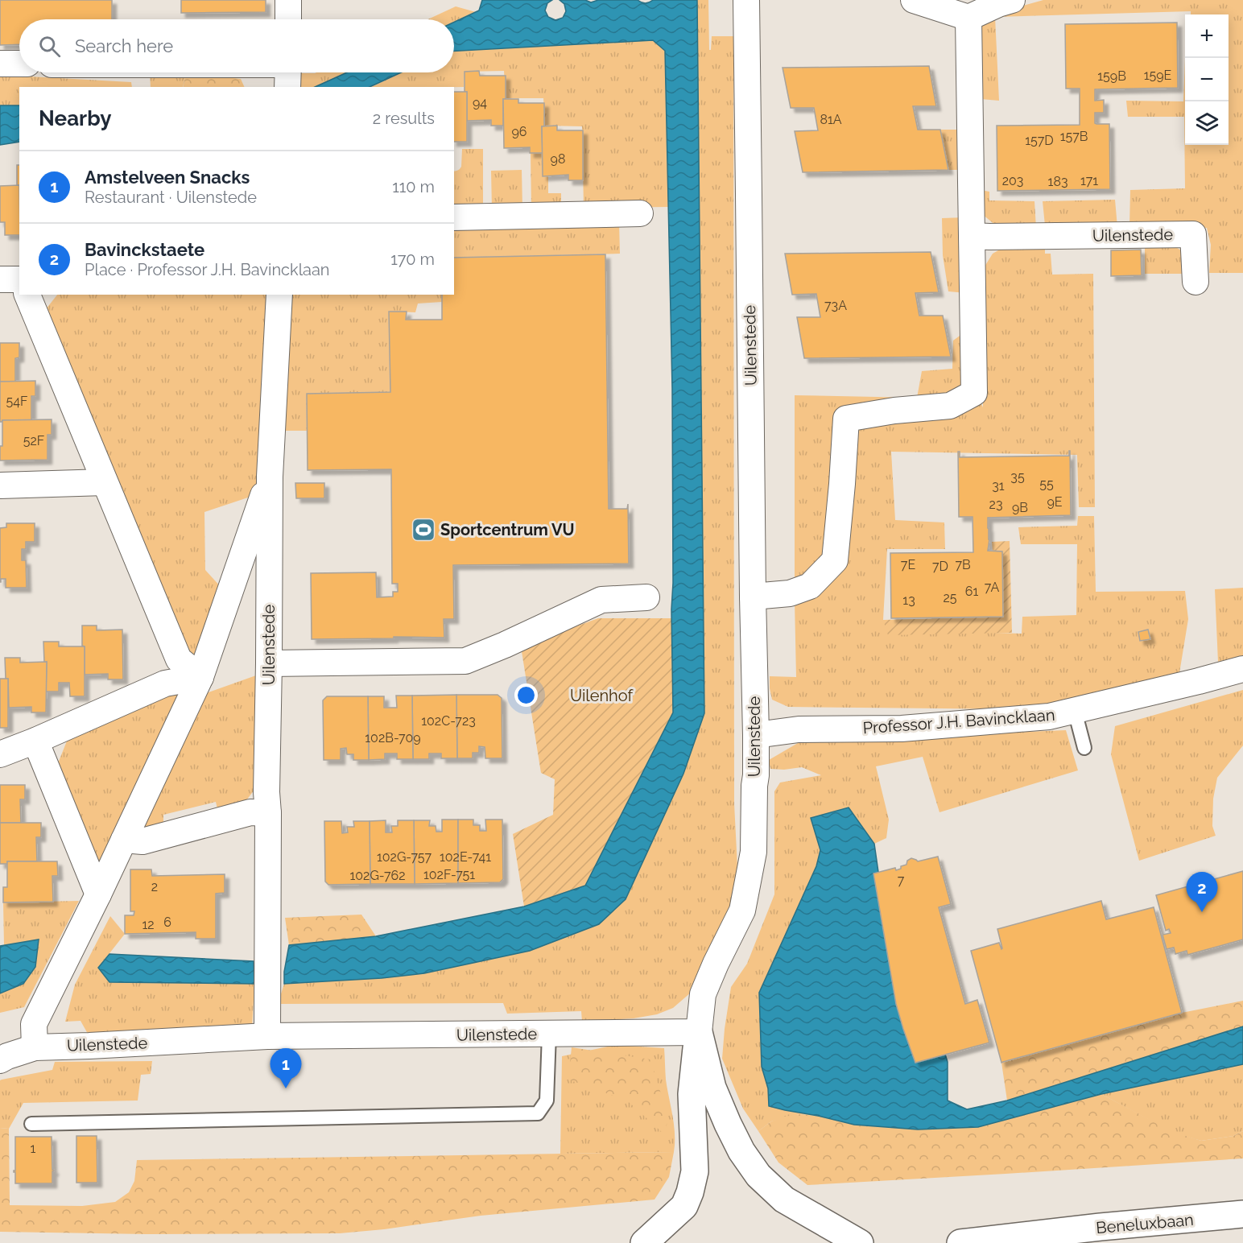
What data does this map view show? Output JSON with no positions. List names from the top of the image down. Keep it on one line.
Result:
{"streets":{"main road":["Beneluxbaan"],"street":["Uilenstede","Professor J.H. Bavincklaan"]},"crossings":[["Uilenstede","Professor J.H. Bavincklaan"]],"parks":["Uilenhof"],"places":{"sports":["Sportcentrum VU"]},"house_numbers":["159E","159B","94","81A","96","157B","157D","98","203","171","183","73A","54F","52F","35","55","31","9E","23","9B","7E","7B","7D","7A","61","25","13","102C-723","102B-709","102G-757","102E-741","102F-751","102G-762","7","2","6","12","1"],"page":{"map_buttons":["+","−"],"search":"Search here","heading":["Nearby","2 results"],"list":[{"mark":"1","name":"Amstelveen Snacks","note":"Restaurant · Uilenstede","value":"110 m"},{"mark":"2","name":"Bavinckstaete","note":"Place · Professor J.H. Bavincklaan","value":"170 m"}],"pins":["2","1"]}}
